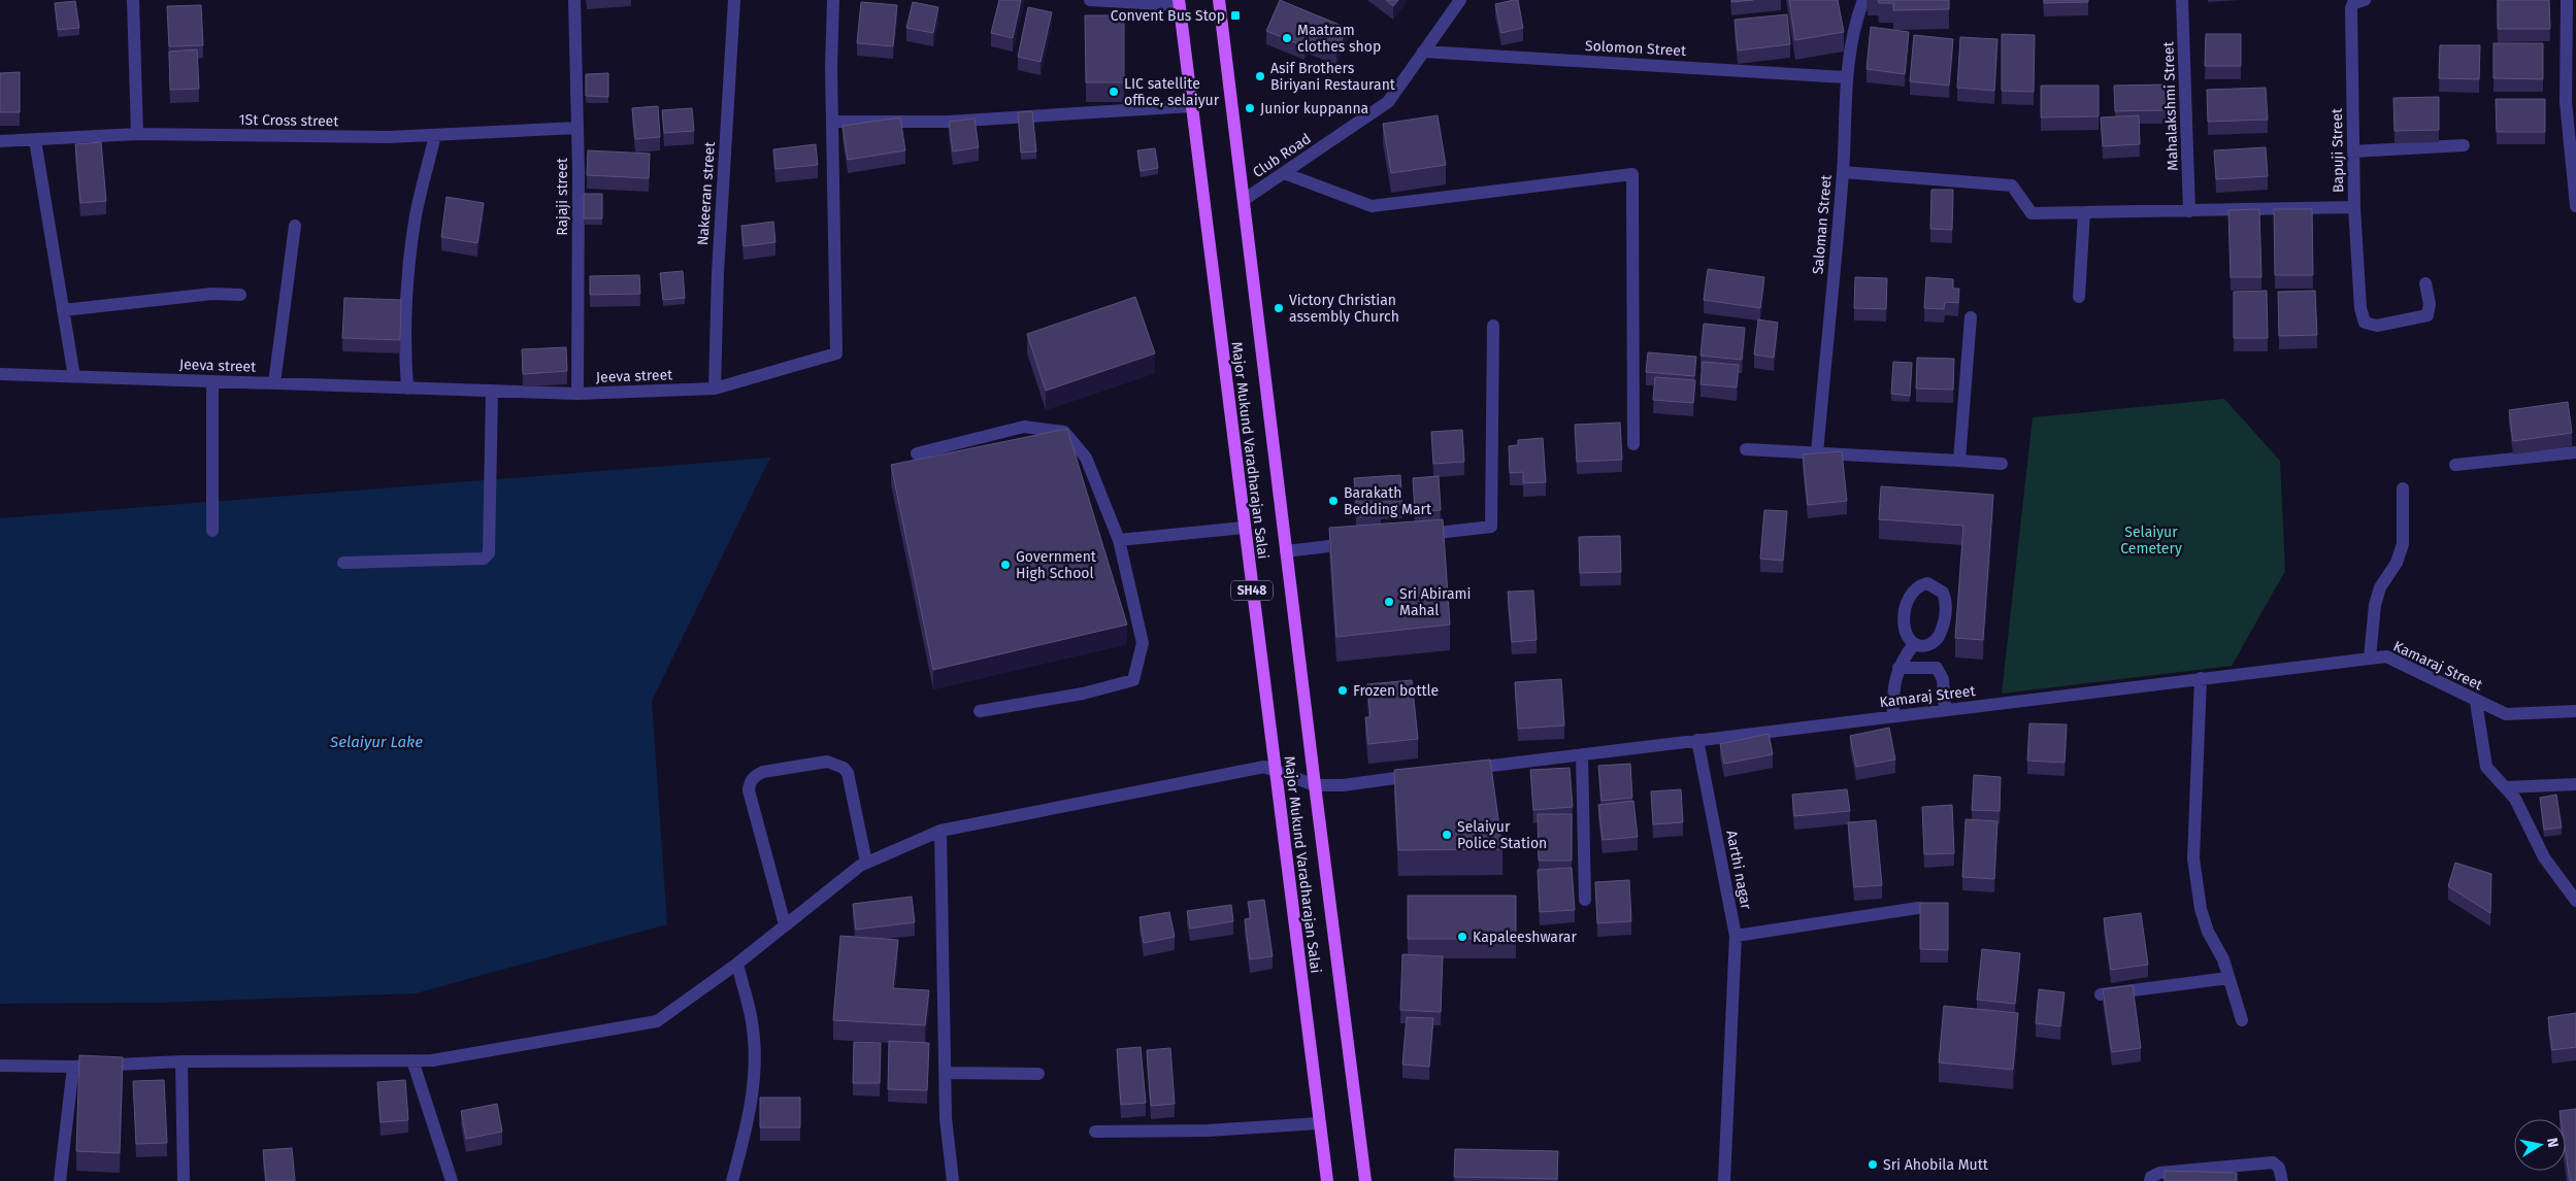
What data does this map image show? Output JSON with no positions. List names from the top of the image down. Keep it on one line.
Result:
{"streets":{"main road":["Major Mukund Varadharajan Salai","SH48"],"street":["Solomon Street","Mahalakshmi Street","1St Cross street","Bapuji Street","Club Road","Nakeeran street","Rajaji street","Saloman Street","Jeeva street","Kamaraj Street","Aarthi nagar"]},"crossings":[["Solomon Street","Club Road"],["Solomon Street","Saloman Street"],["1St Cross street","Rajaji street"],["Club Road","Major Mukund Varadharajan Salai"],["Nakeeran street","Jeeva street"],["Rajaji street","Jeeva street"],["Kamaraj Street","Aarthi nagar"]],"water":["Selaiyur Lake"],"parks":["Selaiyur Cemetery"],"places":{"transit":["Convent Bus Stop"],"other":["Maatram clothes shop","Asif Brothers Biriyani Restaurant","LIC satellite office, selaiyur","Junior kuppanna","Victory Christian assembly Church","Barakath Bedding Mart","Government High School","Sri Abirami Mahal","Frozen bottle","Selaiyur Police Station","Kapaleeshwarar","Sri Ahobila Mutt"]},"north":"right"}
